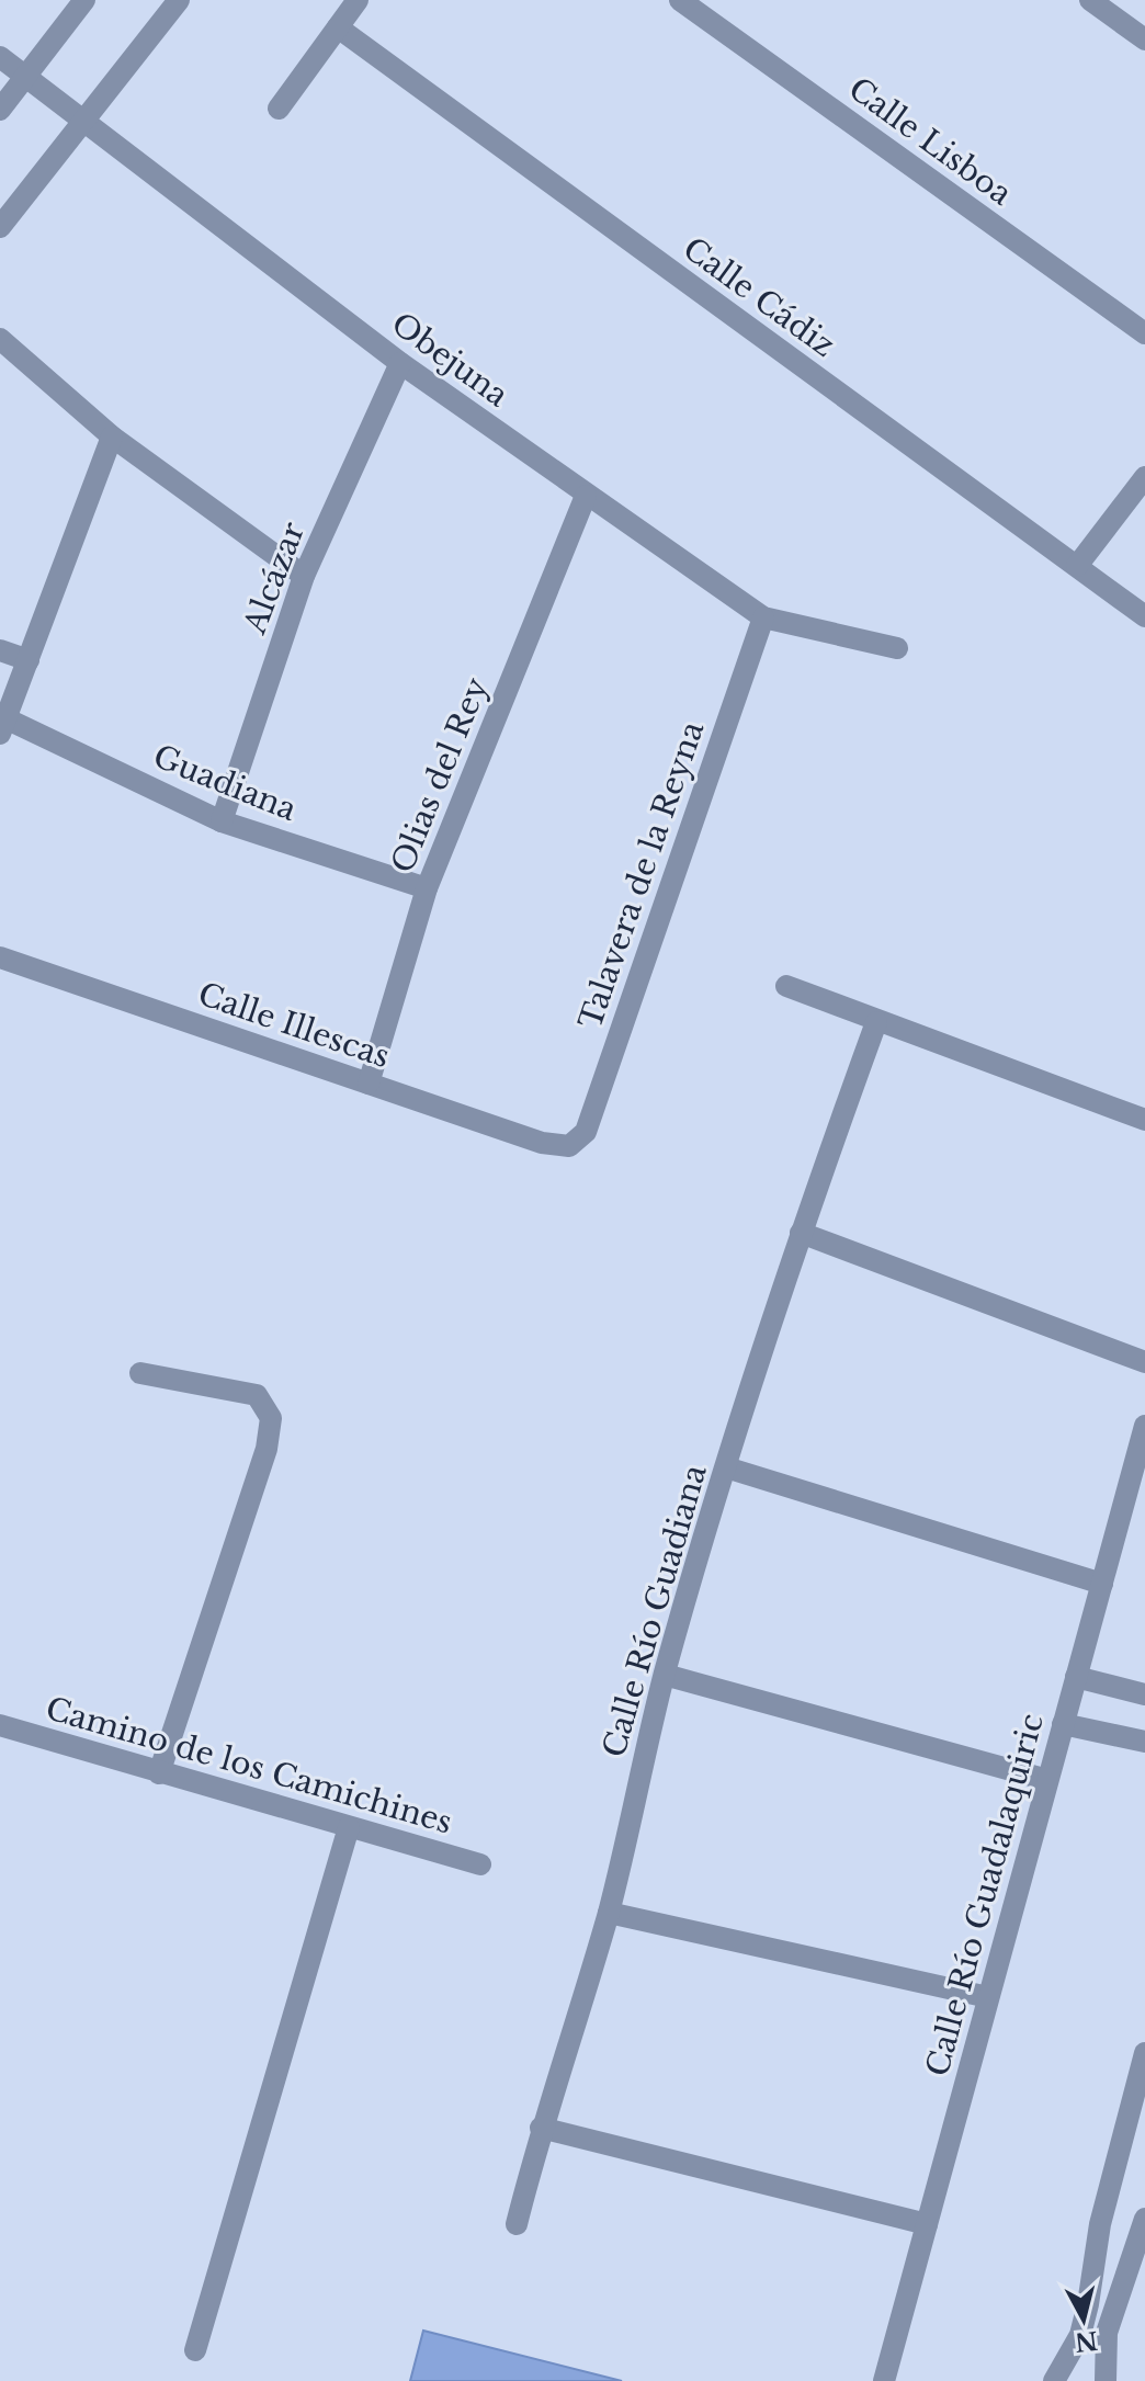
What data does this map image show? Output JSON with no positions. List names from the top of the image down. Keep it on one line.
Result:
{"streets":{"street":["Calle Lisboa","Calle Cádiz","Obejuna","Alcázar","Olias del Rey","Guadiana","Talavera de la Reyna","Calle Illescas","Calle Río Guadiana","Camino de los Camichines","Calle Río Guadalaquiric"]},"crossings":[["Obejuna","Alcázar"],["Obejuna","Olias del Rey"],["Obejuna","Talavera de la Reyna"],["Alcázar","Guadiana"],["Olias del Rey","Guadiana"],["Olias del Rey","Calle Illescas"],["Talavera de la Reyna","Calle Illescas"]],"north":"bottom"}
